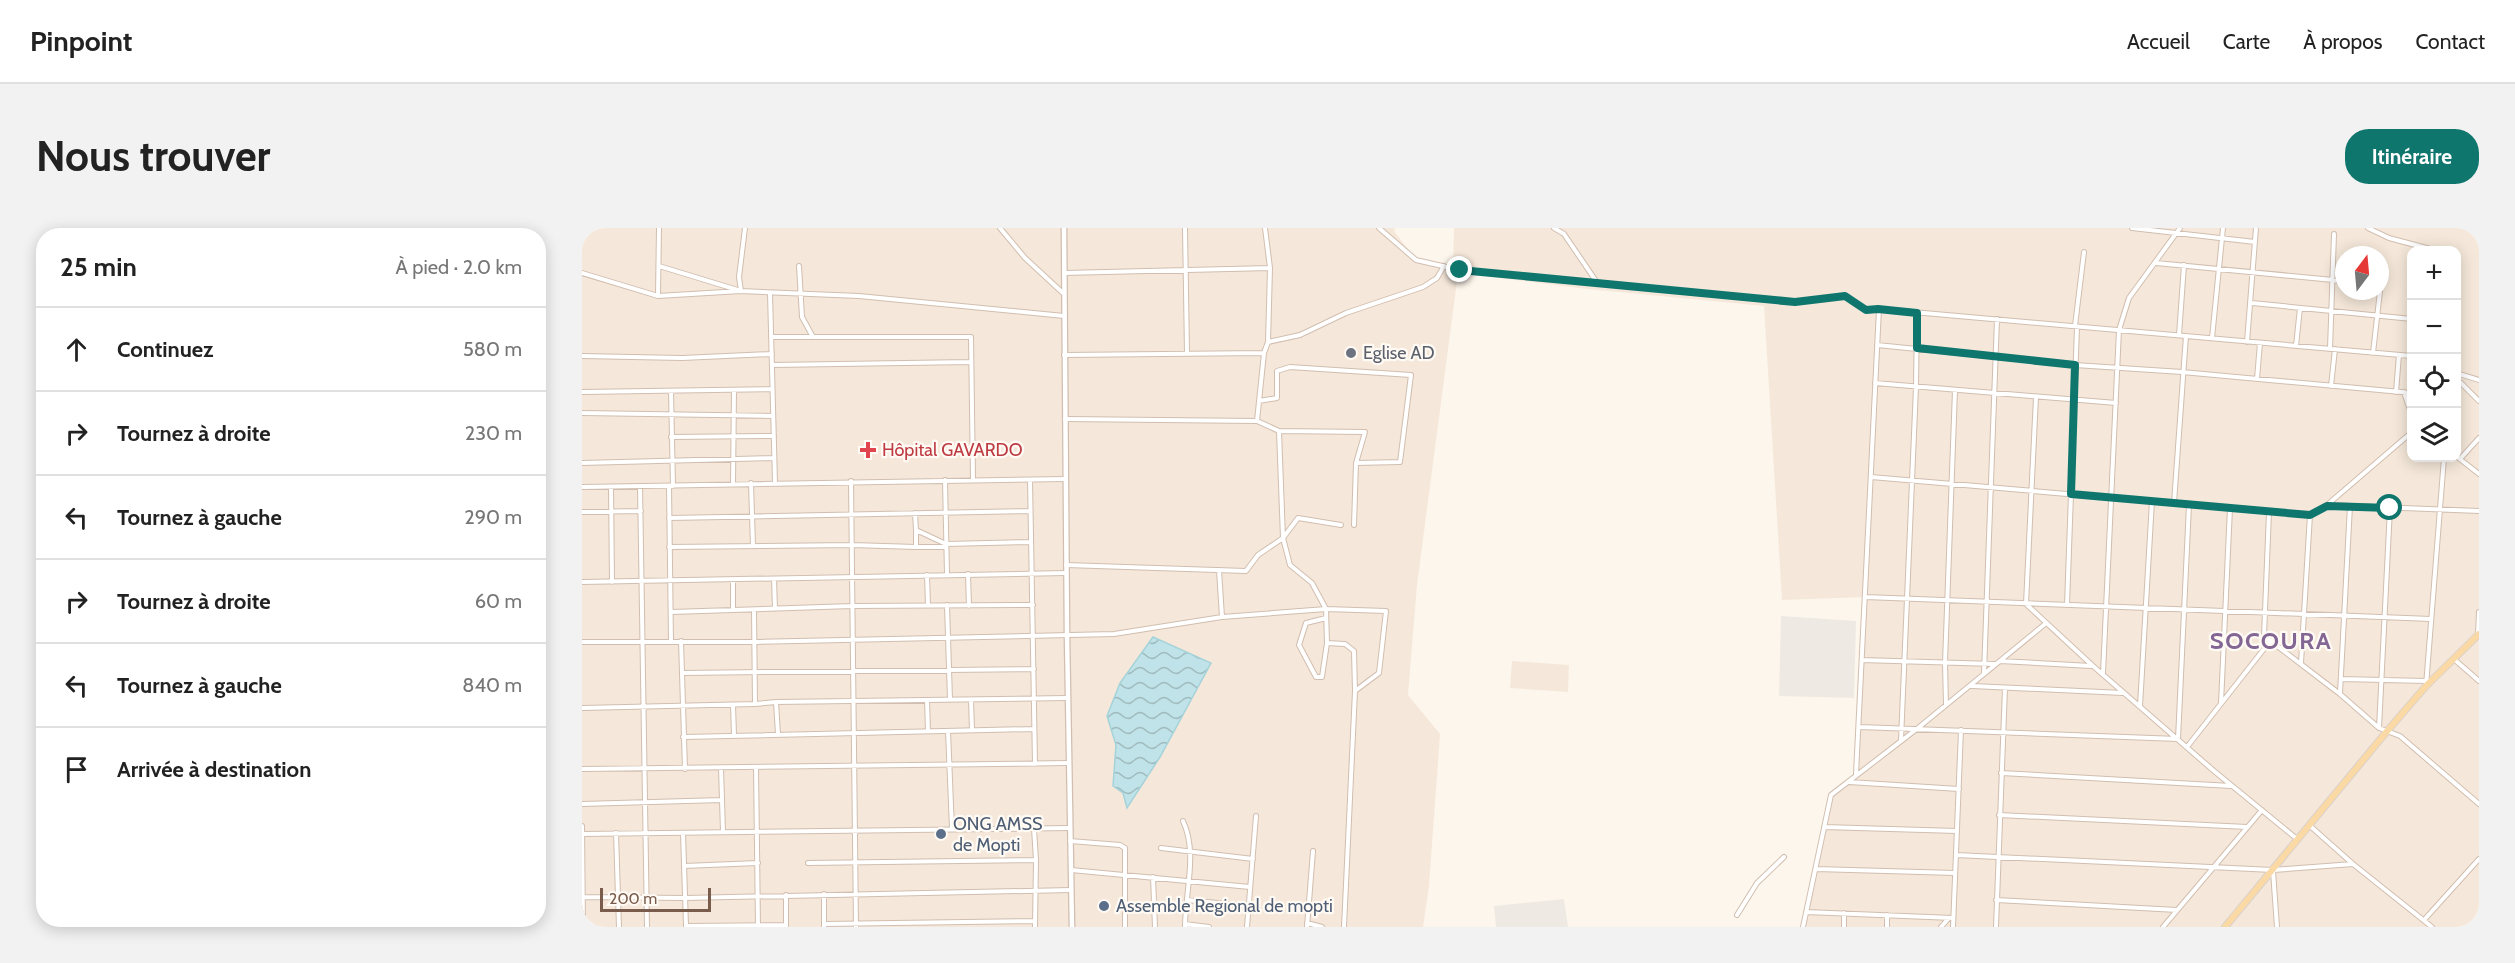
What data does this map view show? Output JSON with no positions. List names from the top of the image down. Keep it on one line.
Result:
{"districts":["SOCOURA"],"places":{"other":["Eglise AD","ONG AMSS de Mopti","Assemble Regional de mopti"],"health":["Hôpital GAVARDO"]},"scale_bar":"200 m","north":"top","page":{"header":"Pinpoint","nav":["Accueil","Carte","À propos","Contact"],"buttons":"Itinéraire","title":"Nous trouver","heading":["25 min","À pied · 2.0 km"],"map_buttons":["+","−"],"list":[["Continuez","580 m"],["Tournez à droite","230 m"],["Tournez à gauche","290 m"],["Tournez à droite","60 m"],["Tournez à gauche","840 m"],"Arrivée à destination"],"scale":"200 m"}}
